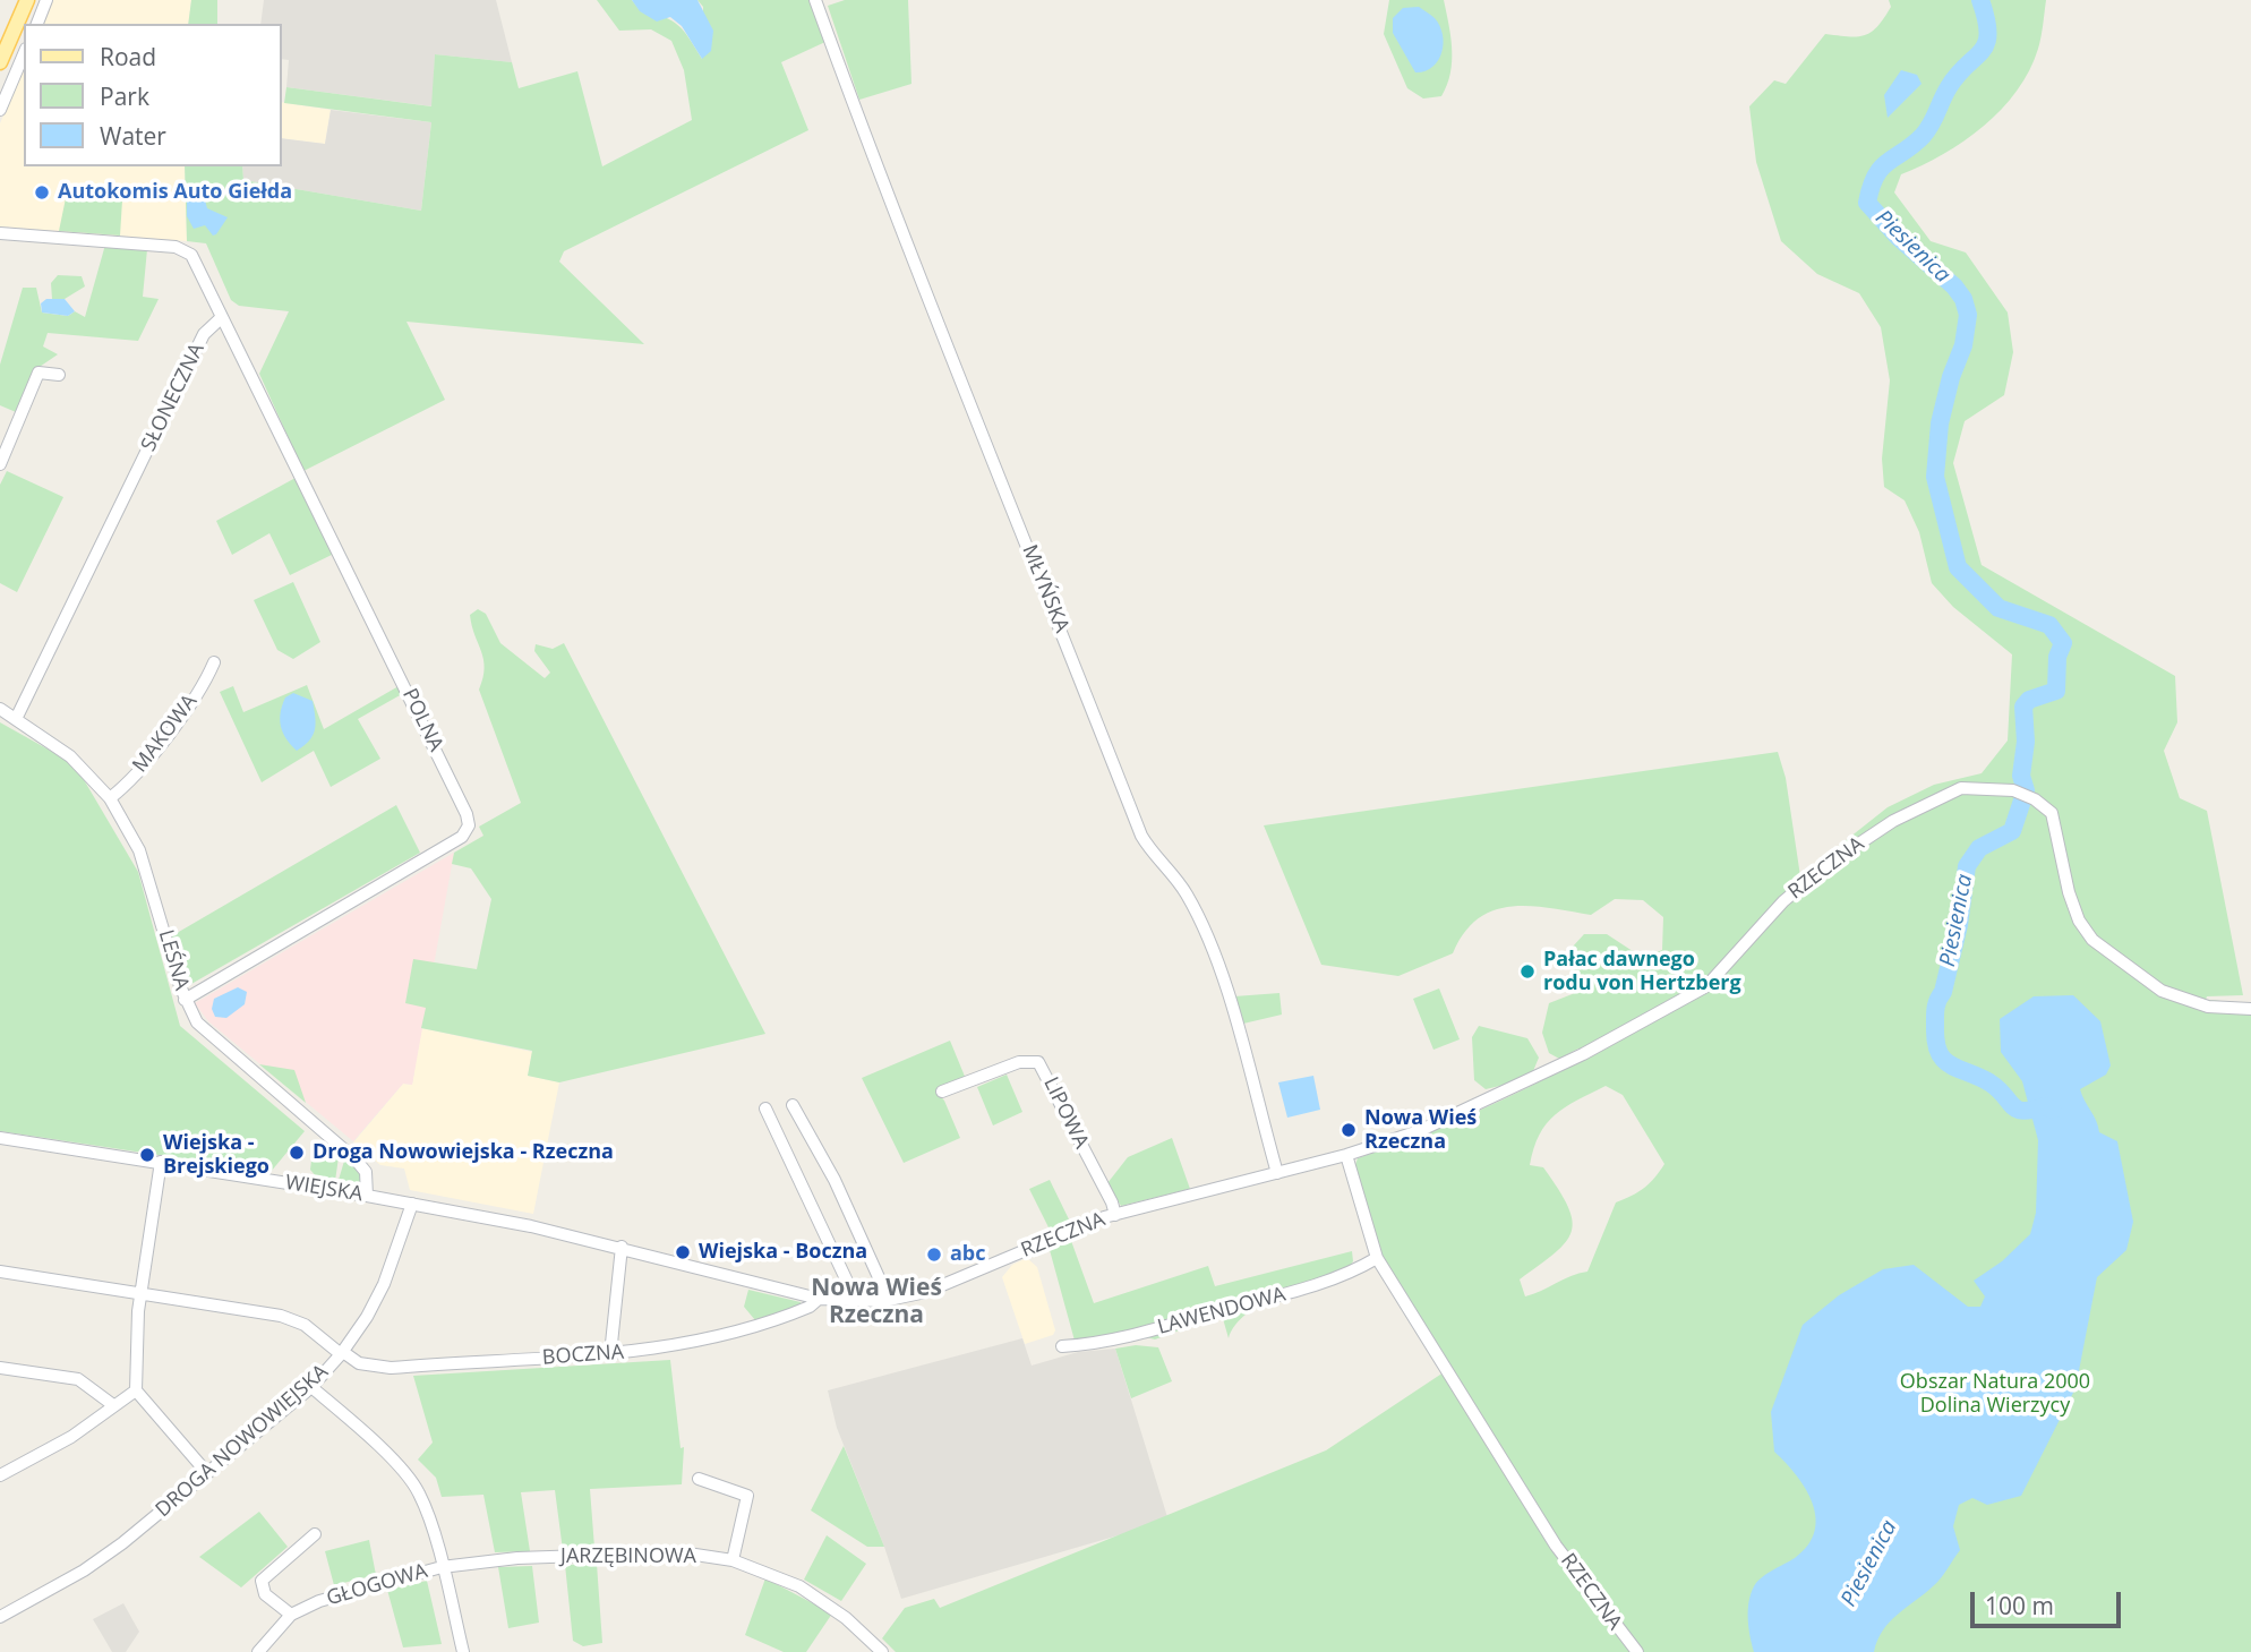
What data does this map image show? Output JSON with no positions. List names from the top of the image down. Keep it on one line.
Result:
{"streets":{"street":["SŁONECZNA","MŁYŃSKA","POLNA","MAKOWA","RZECZNA","LEŚNA","LIPOWA","WIEJSKA","LAWENDOWA","BOCZNA","DROGA NOWOWIEJSKA","JARZĘBINOWA","GŁOGOWA"]},"crossings":[["SŁONECZNA","POLNA"],["SŁONECZNA","LEŚNA"],["MŁYŃSKA","RZECZNA"],["POLNA","LEŚNA"],["MAKOWA","LEŚNA"],["RZECZNA","LIPOWA"],["RZECZNA","WIEJSKA"],["RZECZNA","LAWENDOWA"],["RZECZNA","BOCZNA"],["RZECZNA","DROGA NOWOWIEJSKA"],["LEŚNA","WIEJSKA"],["WIEJSKA","DROGA NOWOWIEJSKA"],["BOCZNA","DROGA NOWOWIEJSKA"],["JARZĘBINOWA","GŁOGOWA"]],"districts":["Nowa Wieś Rzeczna"],"water":["Piesienica"],"parks":["Obszar Natura 2000 Dolina Wierzycy"],"places":["Autokomis Auto Giełda","Pałac dawnego rodu von Hertzberg","Nowa Wieś Rzeczna","Droga Nowowiejska - Rzeczna","Wiejska - Brejskiego","Wiejska - Boczna","abc"],"legend":["Road","Park","Water"],"scale_bar":"100 m"}
